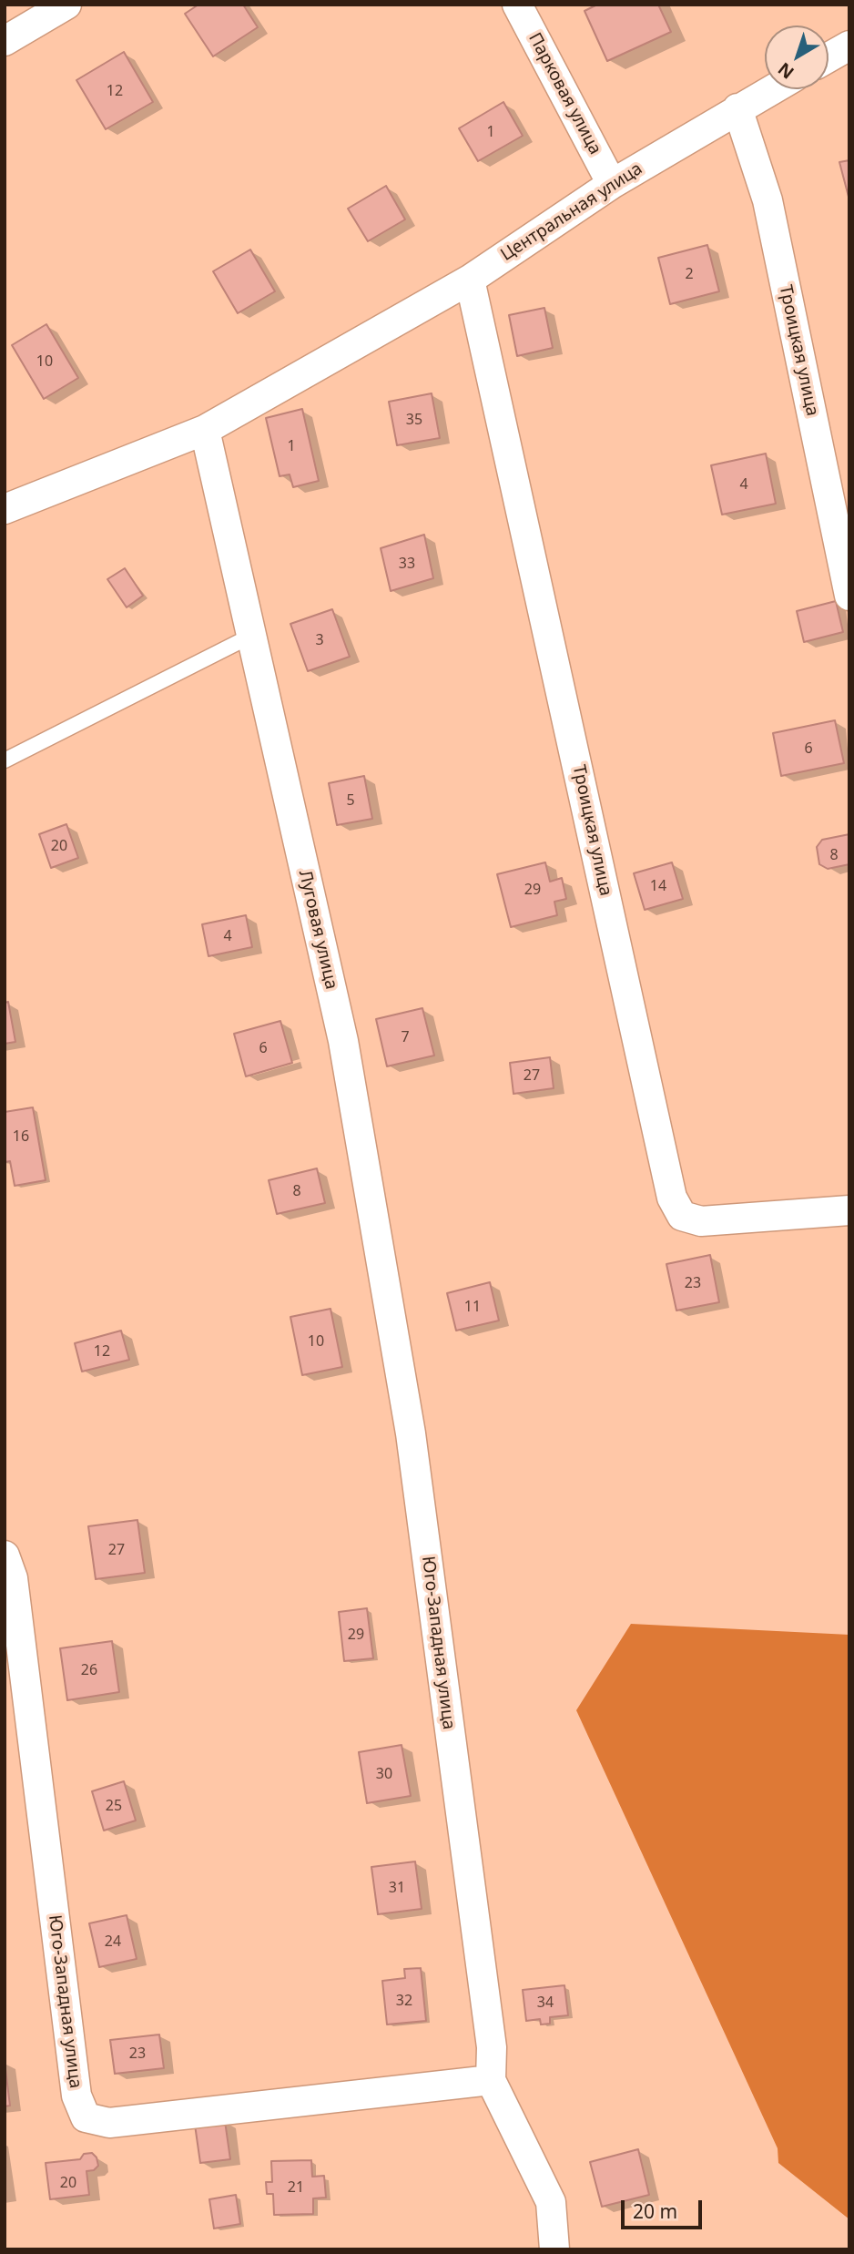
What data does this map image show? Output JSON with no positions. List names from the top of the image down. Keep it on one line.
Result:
{"streets":{"street":["Парковая улица","Центральная улица","Троицкая улица","Луговая улица","Юго-Западная улица"]},"crossings":[["Парковая улица","Центральная улица"],["Центральная улица","Троицкая улица"],["Центральная улица","Луговая улица"],["Луговая улица","Юго-Западная улица"]],"house_numbers":["12","1","2","10","35","1","4","33","3","6","5","20","8","14","29","4","7","6","27","16","8","23","11","10","12","27","29","26","30","25","31","24","32","34","23","20","21"],"scale_bar":"20 m","north":"bottom left"}
